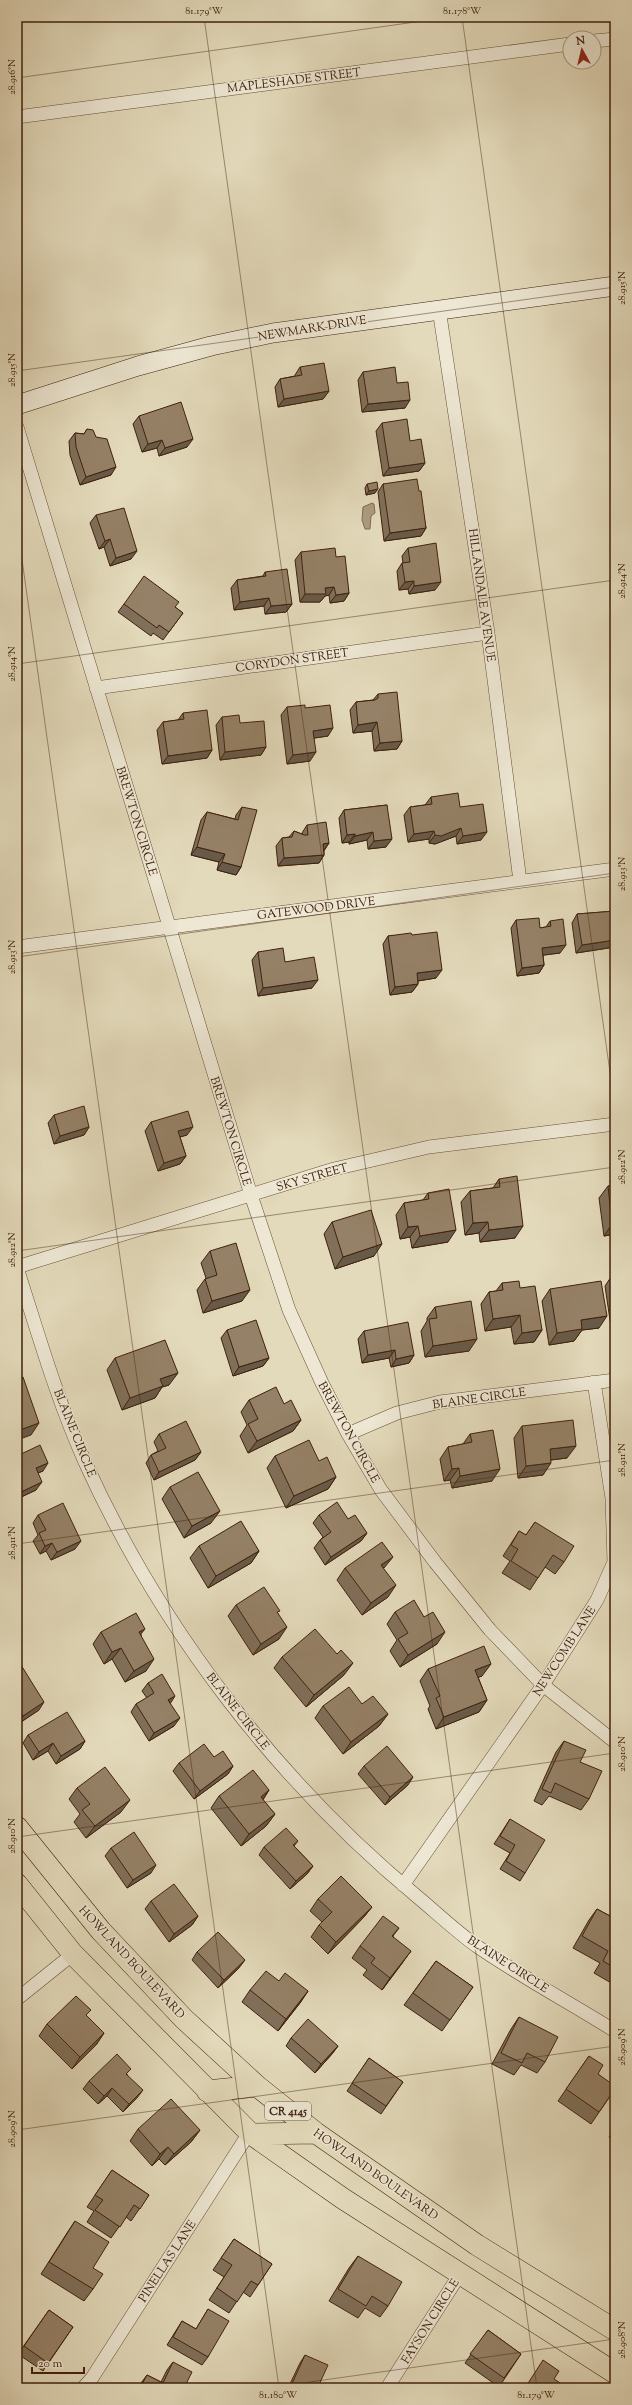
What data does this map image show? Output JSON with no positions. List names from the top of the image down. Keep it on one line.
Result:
{"streets":{"main road":["HOWLAND BOULEVARD","CR 4145"],"street":["MAPLESHADE STREET","NEWMARK DRIVE","HILLANDALE AVENUE","CORYDON STREET","BREWTON CIRCLE","GATEWOOD DRIVE","SKY STREET","BLAINE CIRCLE","NEWCOMB LANE","PINELLAS LANE","FAYSON CIRCLE"]},"crossings":[["NEWMARK DRIVE","HILLANDALE AVENUE"],["HILLANDALE AVENUE","CORYDON STREET"],["HILLANDALE AVENUE","GATEWOOD DRIVE"],["CORYDON STREET","BREWTON CIRCLE"],["BREWTON CIRCLE","GATEWOOD DRIVE"],["BREWTON CIRCLE","SKY STREET"],["BREWTON CIRCLE","BLAINE CIRCLE"],["BREWTON CIRCLE","NEWCOMB LANE"],["SKY STREET","BLAINE CIRCLE"],["BLAINE CIRCLE","NEWCOMB LANE"]],"scale_bar":"20 m","north":"top","coordinates":["81.179°W","81.178°W","28.916°N","28.915°N","28.914°N","28.913°N","28.912°N","28.911°N","28.910°N","28.909°N","28.908°N","81.180°W"]}
